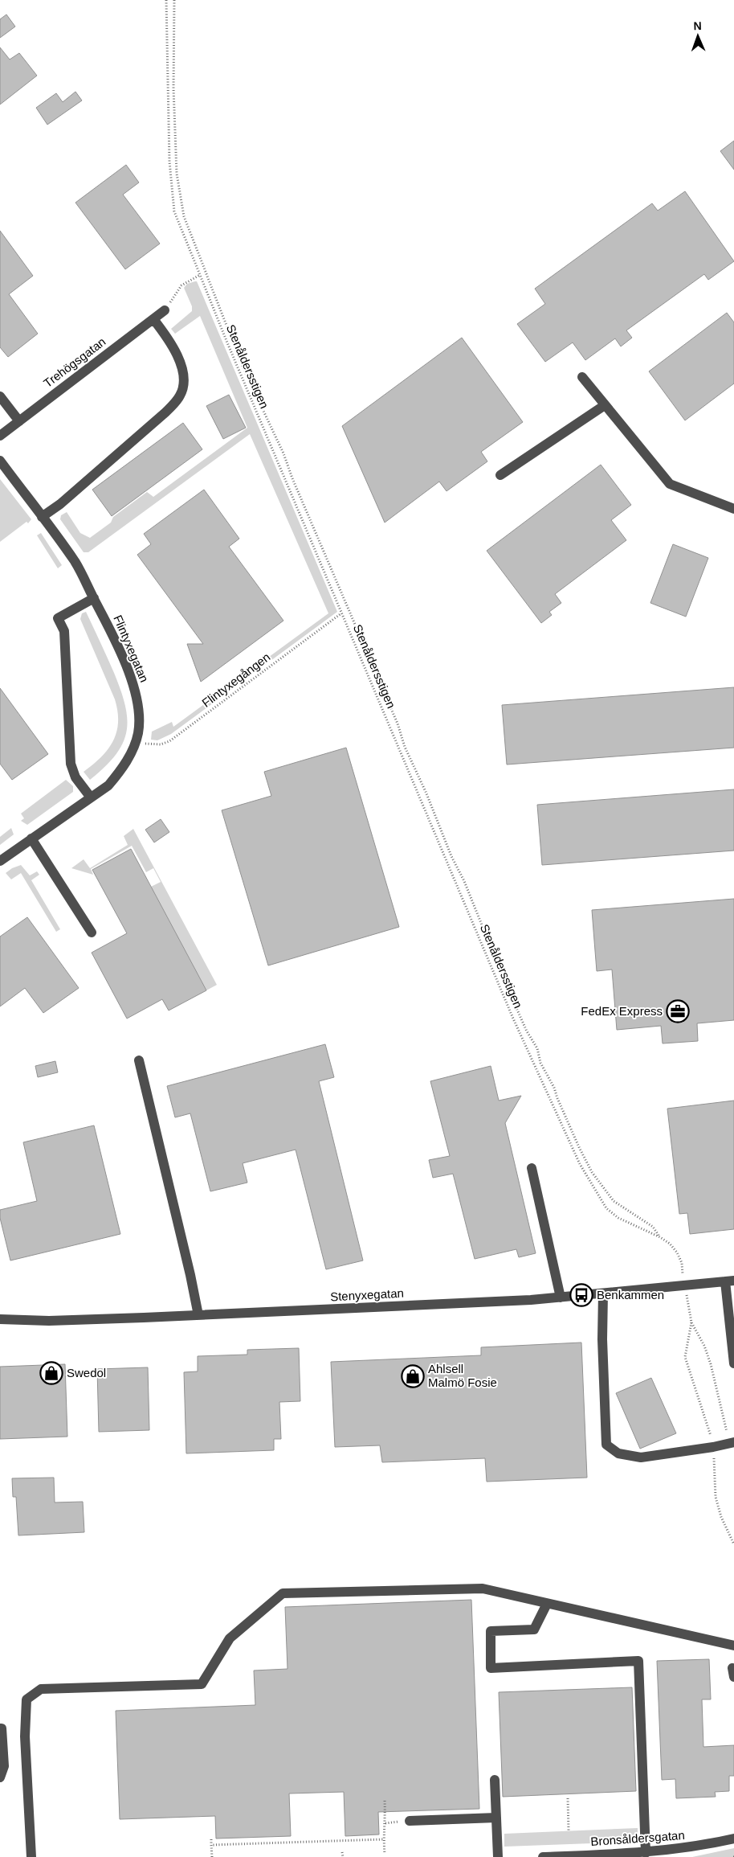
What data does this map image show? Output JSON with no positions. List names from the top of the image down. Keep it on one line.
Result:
{"streets":{"street":["Trehögsgatan","Flintyxegatan","Stenyxegatan","Bronsåldersgatan"],"path":["Stenåldersstigen","Flintyxegången"]},"crossings":[["Stenåldersstigen","Flintyxegången"],["Stenåldersstigen","Stenyxegatan"],["Flintyxegatan","Flintyxegången"]],"places":{"office":["FedEx Express"],"bus stop":["Benkammen"],"shop":["Swedol","Ahlsell Malmö Fosie"]},"north":"top"}
